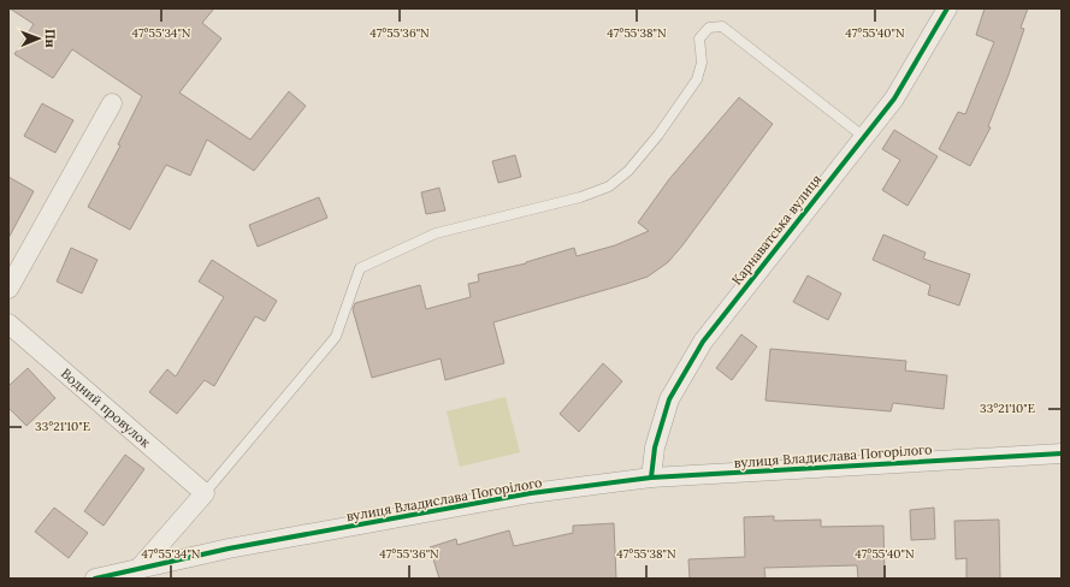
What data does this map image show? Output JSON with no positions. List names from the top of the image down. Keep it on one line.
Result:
{"streets":{"street":["Карнаватська вулиця","Водний провулок","вулиця Владислава Погорілого"]},"crossings":[["Карнаватська вулиця","вулиця Владислава Погорілого"]],"north":"right","coordinates":["47°55'34\"N","47°55'36\"N","47°55'38\"N","47°55'40\"N","33°21'10\"E"]}
